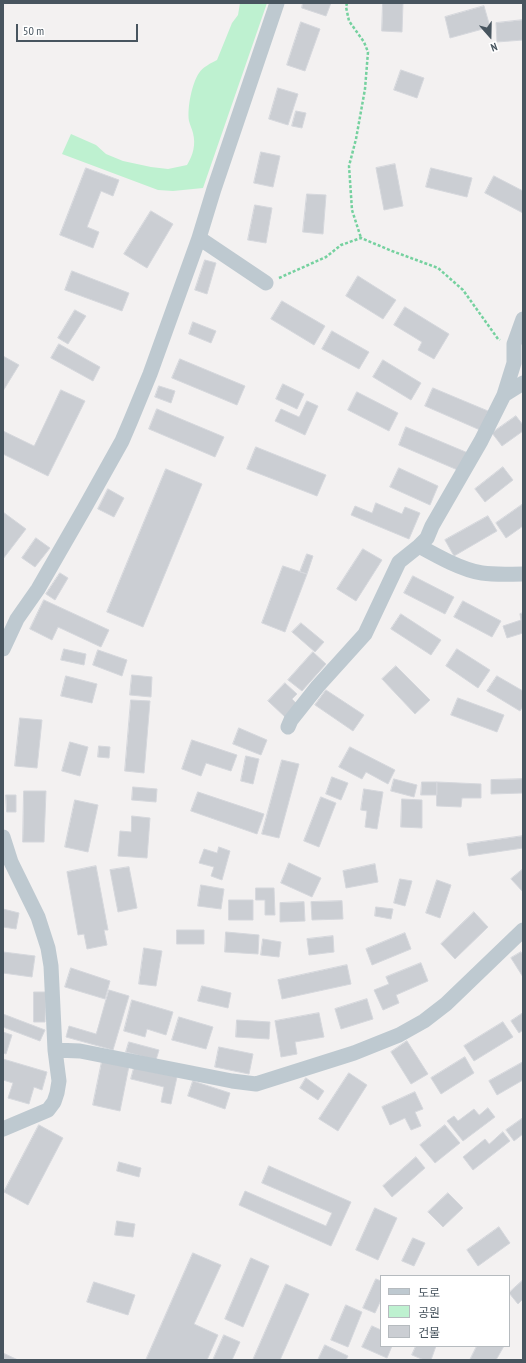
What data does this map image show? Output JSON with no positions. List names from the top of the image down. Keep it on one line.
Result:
{"legend":["도로","공원","건물"],"scale_bar":"50 m","north":"bottom"}
